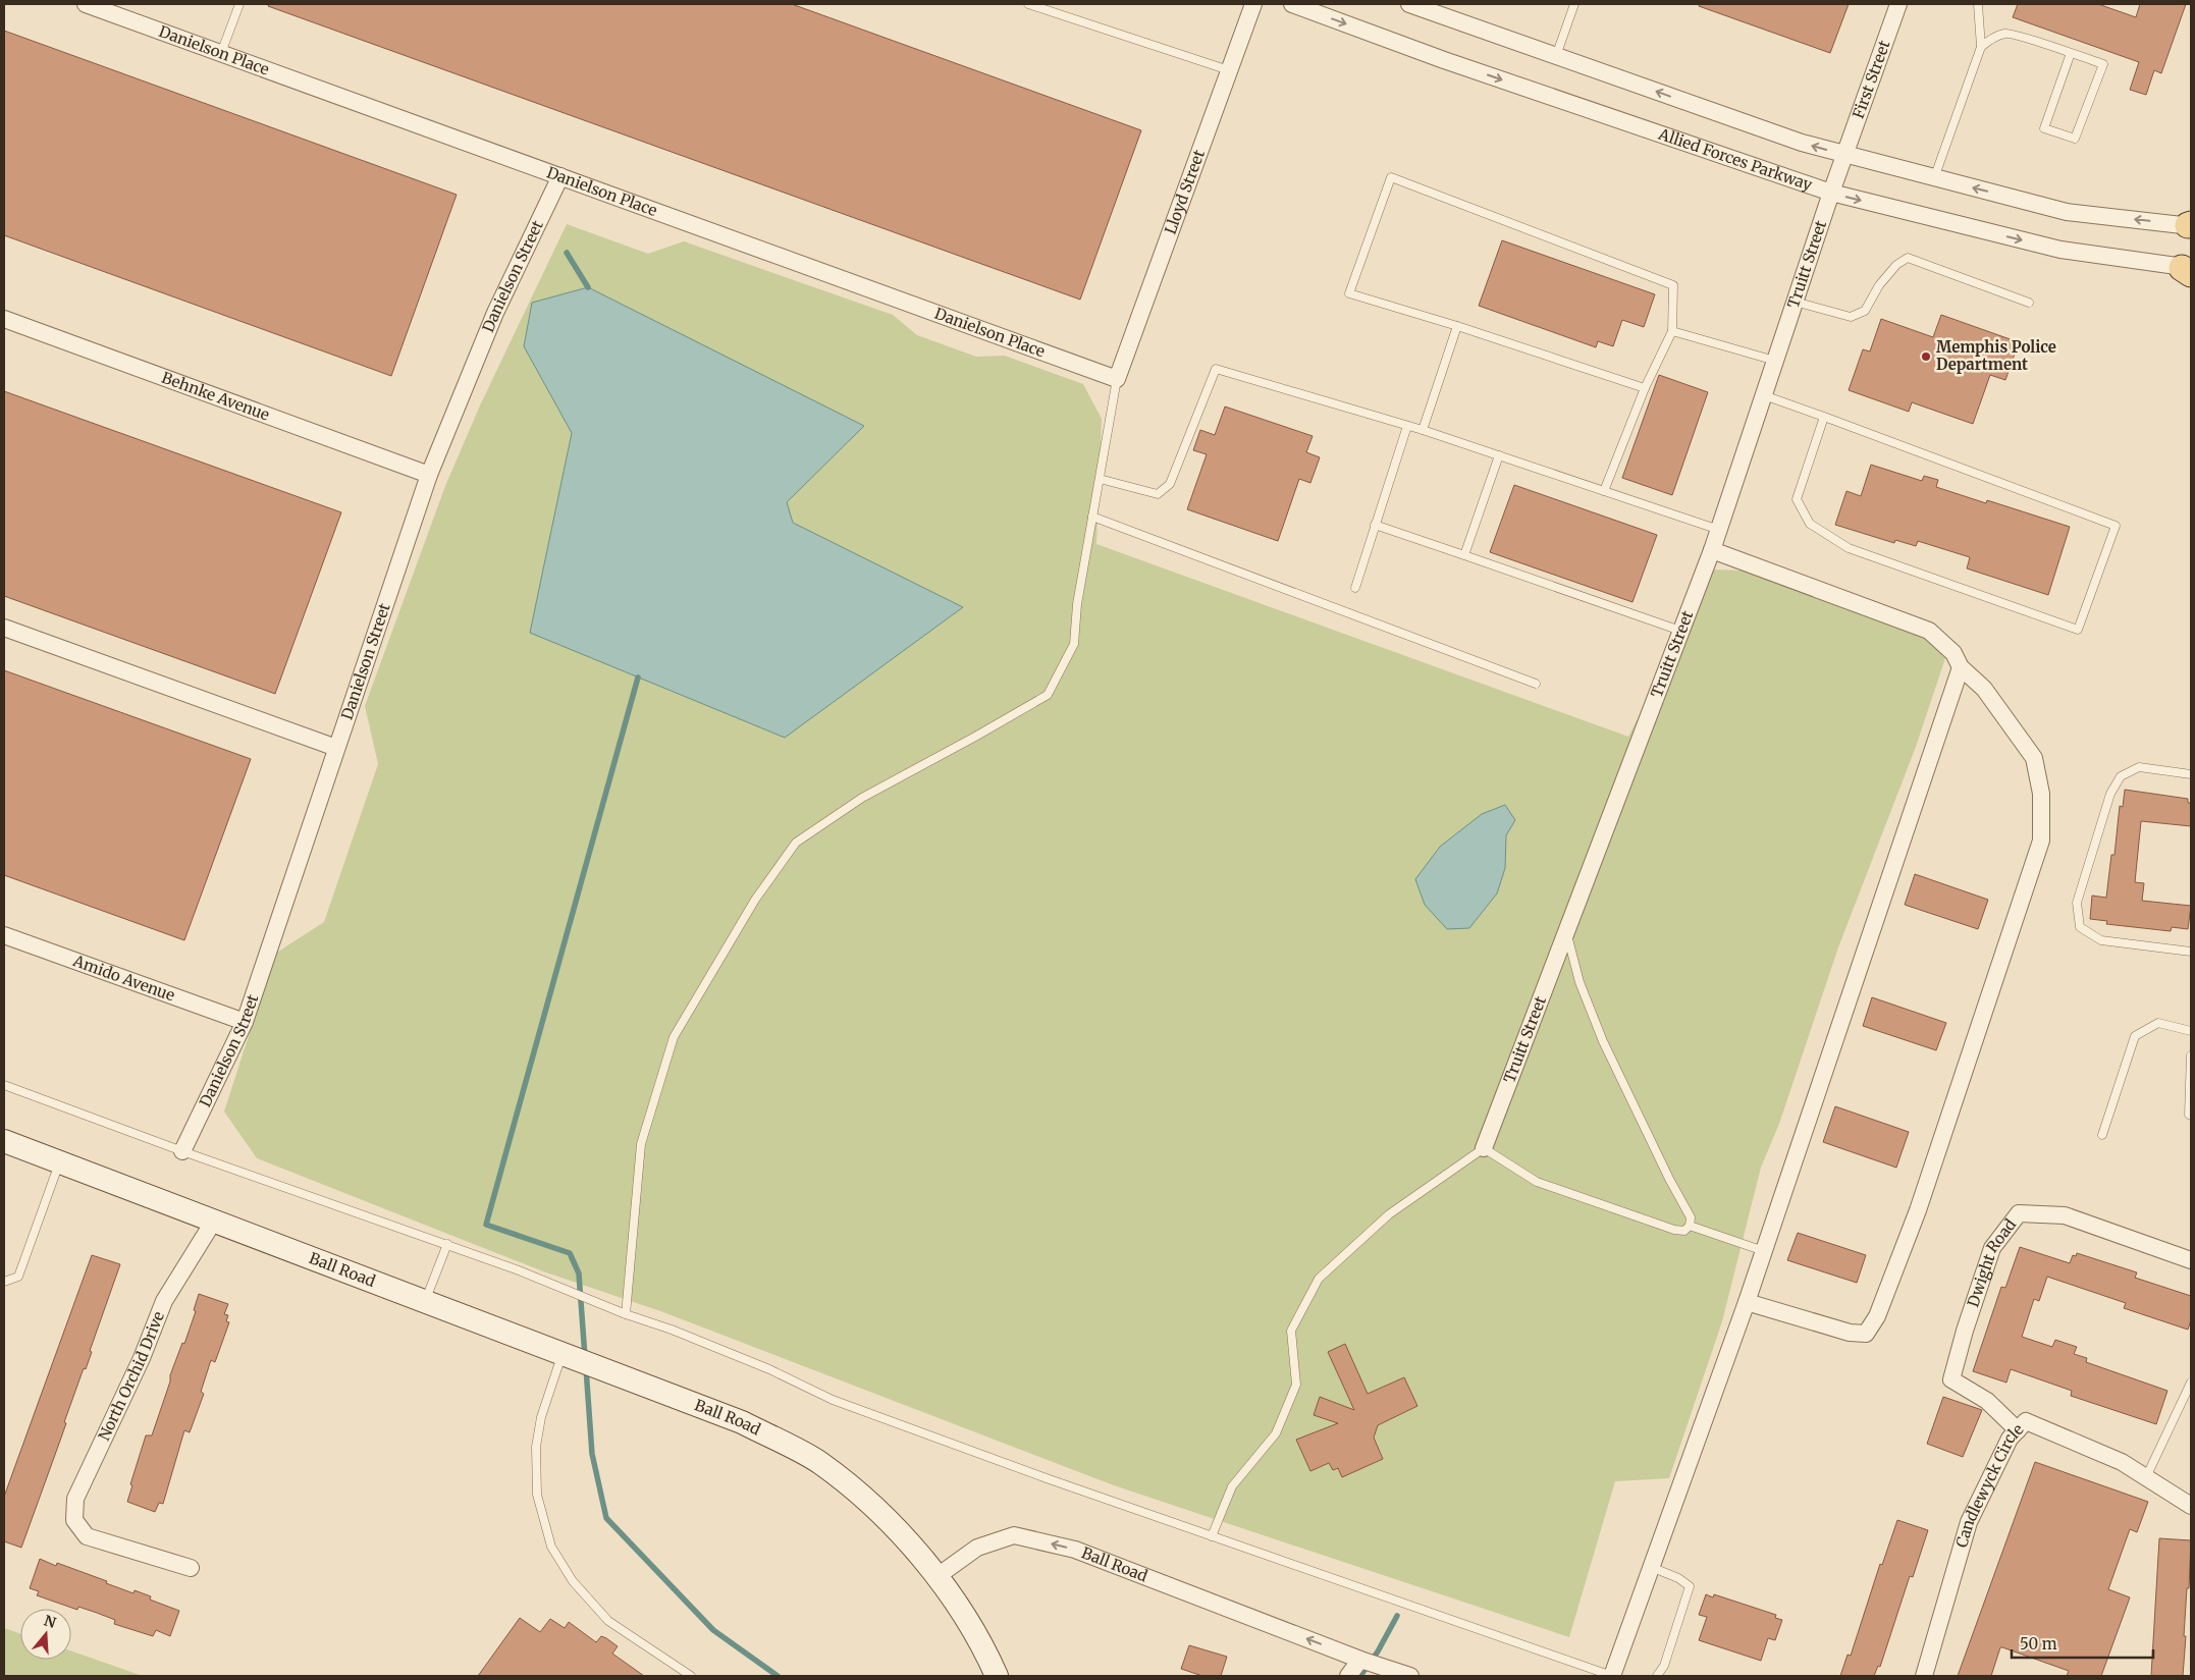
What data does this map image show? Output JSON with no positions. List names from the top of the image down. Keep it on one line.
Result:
{"streets":{"main road":["Ball Road"],"street":["Danielson Place","First Street","Allied Forces Parkway","Lloyd Street","Truitt Street","Danielson Street","Behnke Avenue","Amido Avenue","Dwight Road","North Orchid Drive","Candlewyck Circle"]},"crossings":[["Danielson Place","Lloyd Street"],["Danielson Place","Danielson Street"],["First Street","Truitt Street"],["Allied Forces Parkway","Truitt Street"],["Danielson Street","Behnke Avenue"],["Danielson Street","Amido Avenue"],["Dwight Road","Candlewyck Circle"],["Ball Road","North Orchid Drive"]],"places":["Memphis Police Department"],"scale_bar":"50 m","north":"top"}
